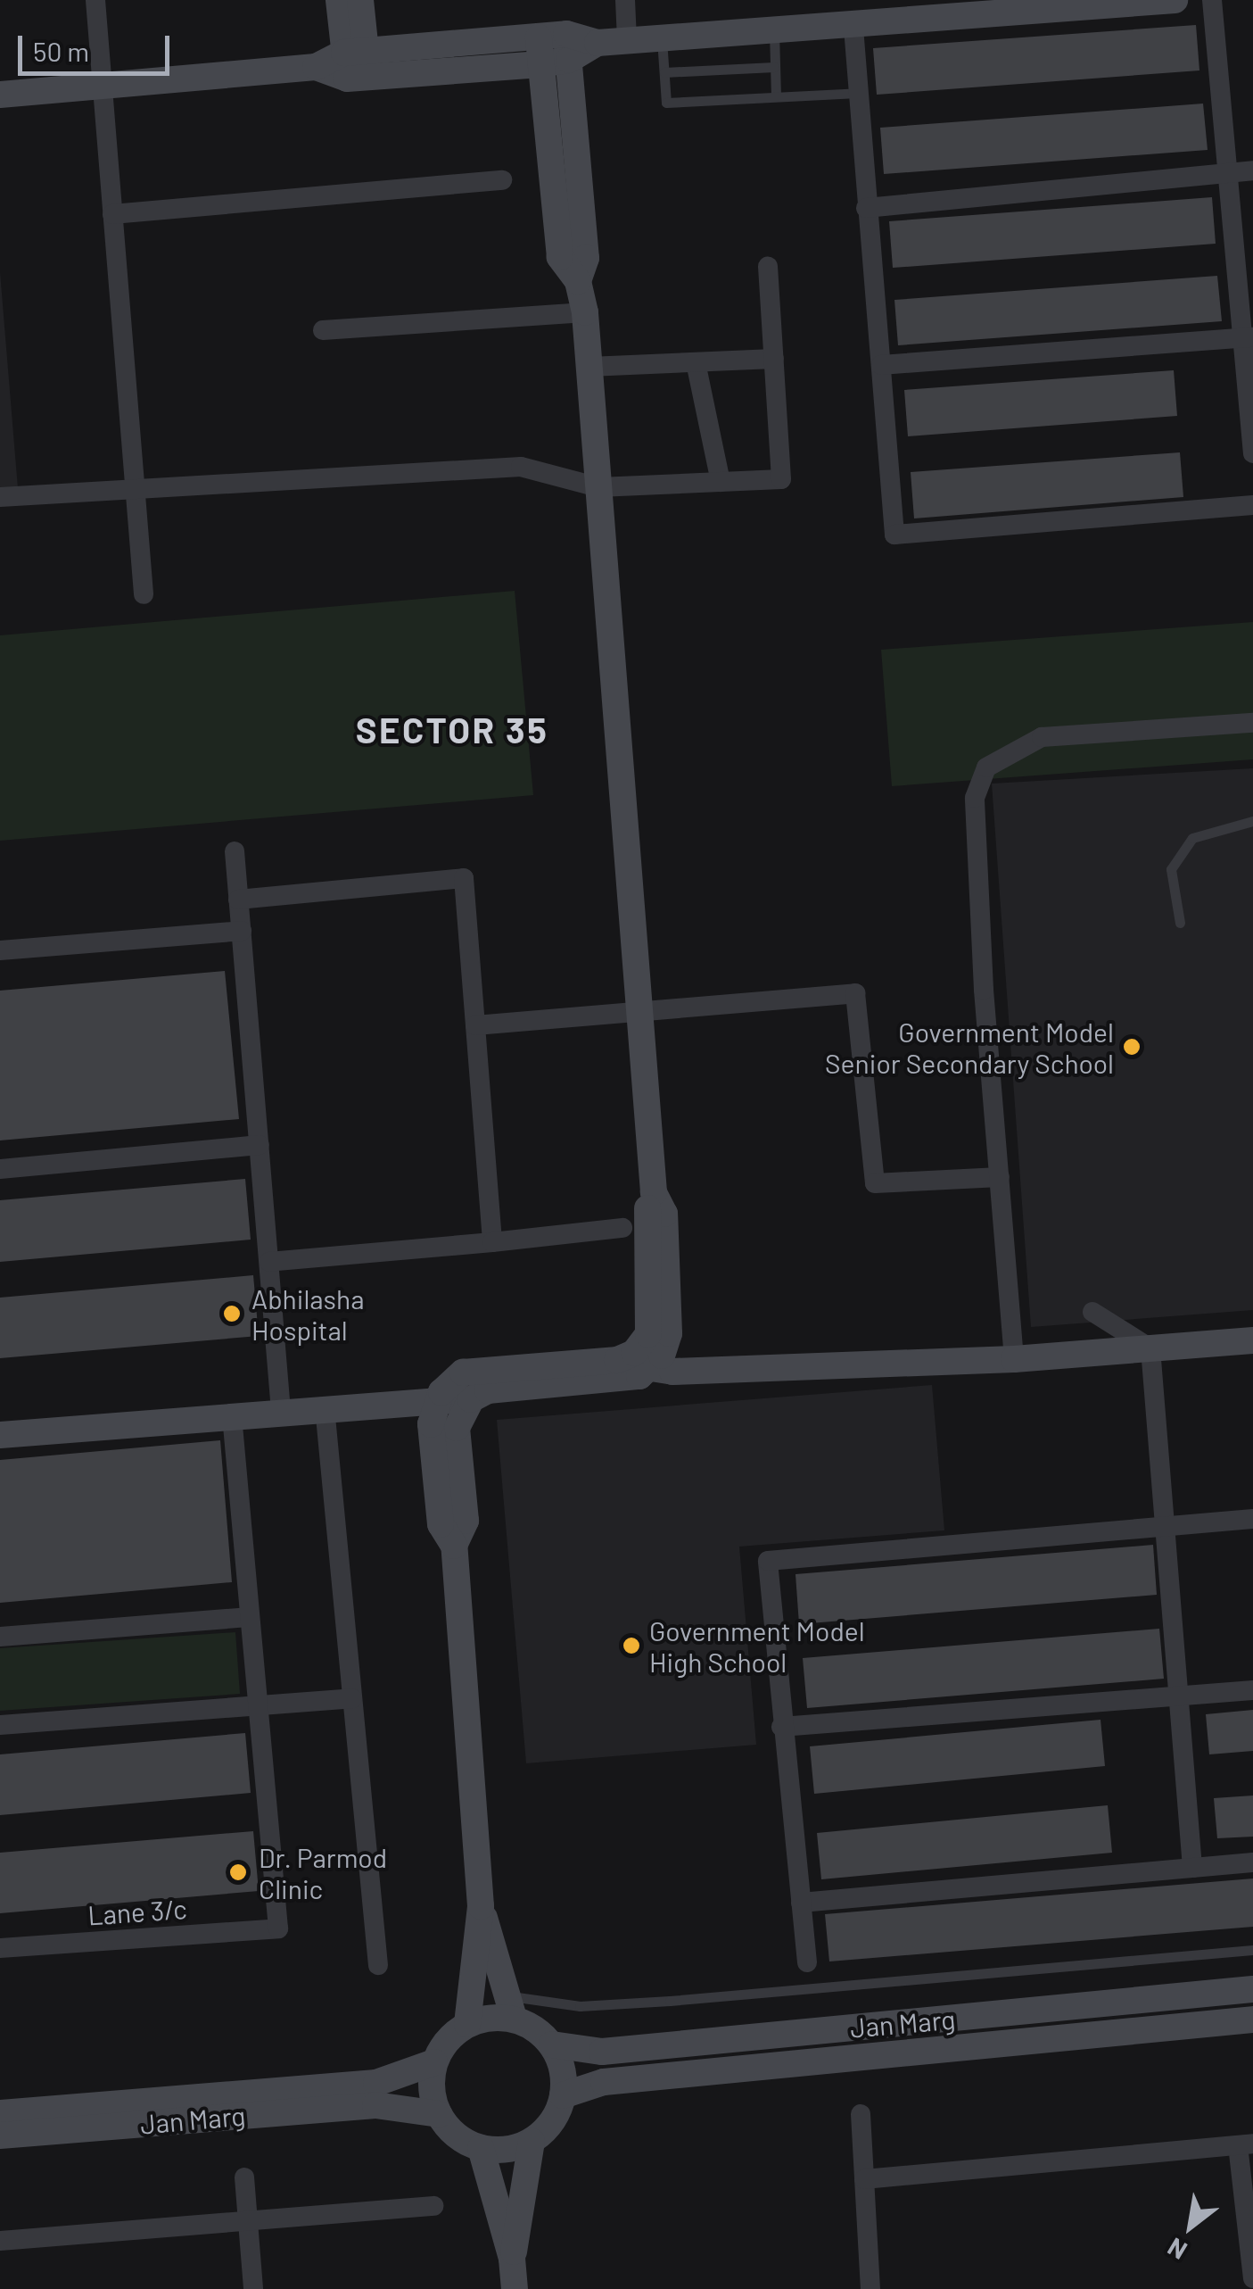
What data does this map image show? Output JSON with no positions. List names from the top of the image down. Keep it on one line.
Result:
{"streets":{"street":["Lane 3/c","Jan Marg"]},"districts":["SECTOR 35"],"places":["Government Model Senior Secondary School","Abhilasha Hospital","Government Model High School","Dr. Parmod Clinic"],"scale_bar":"50 m","north":"bottom left"}
